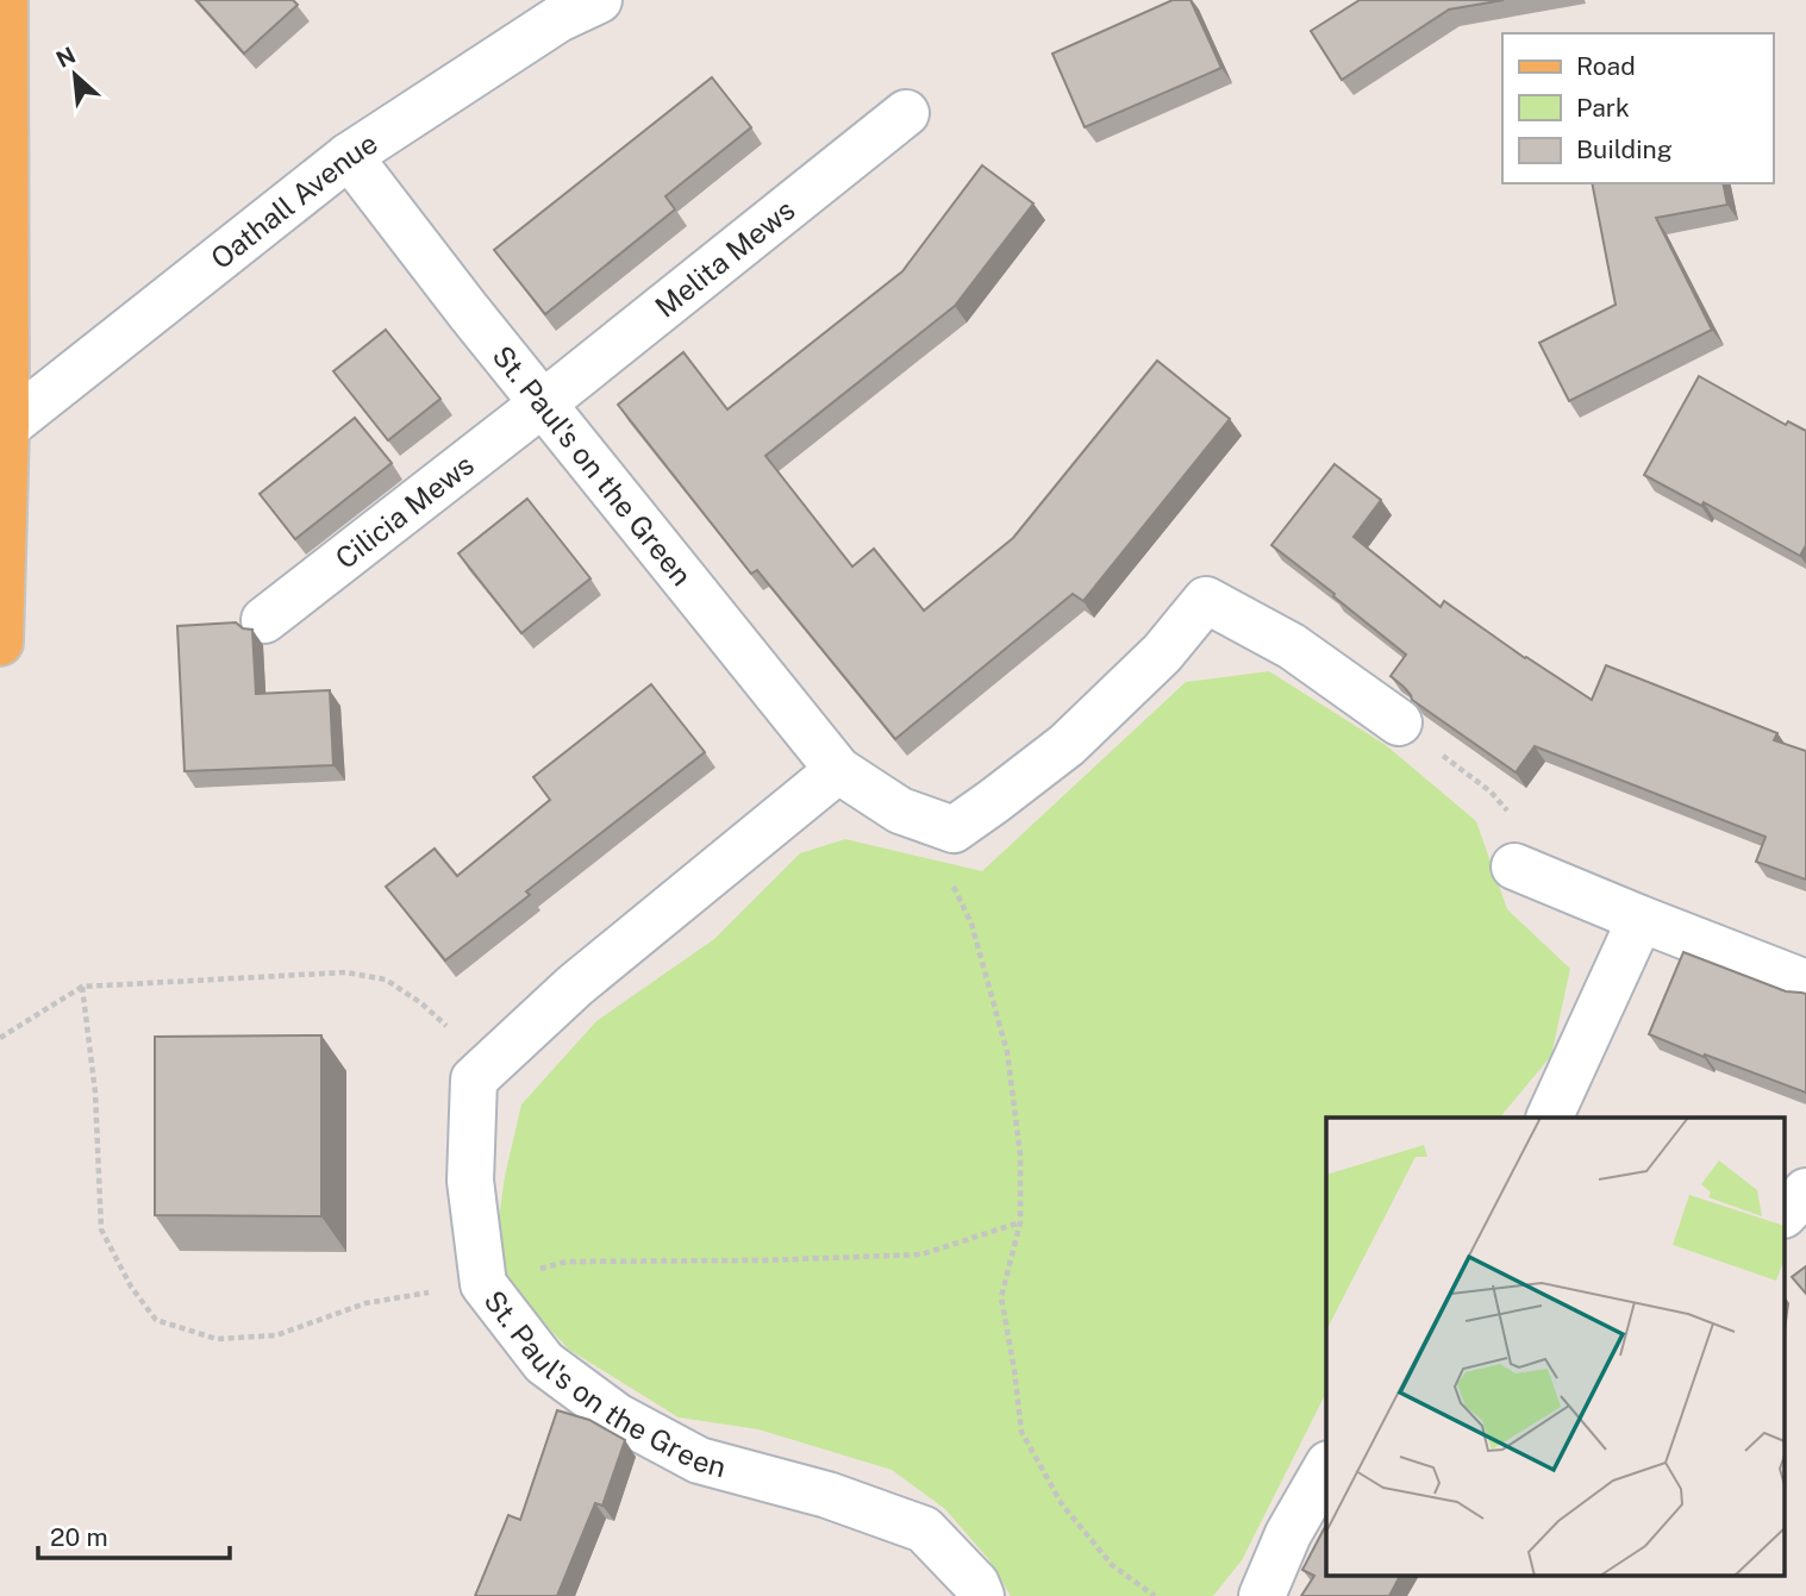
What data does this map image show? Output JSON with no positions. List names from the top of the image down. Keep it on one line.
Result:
{"streets":{"street":["Oathall Avenue","Melita Mews","St. Paul's on the Green","Cilicia Mews"]},"crossings":[["Oathall Avenue","St. Paul's on the Green"],["Melita Mews","St. Paul's on the Green"],["Melita Mews","Cilicia Mews"],["St. Paul's on the Green","Cilicia Mews"]],"legend":["Road","Park","Building"],"scale_bar":"20 m","north":"top left"}
